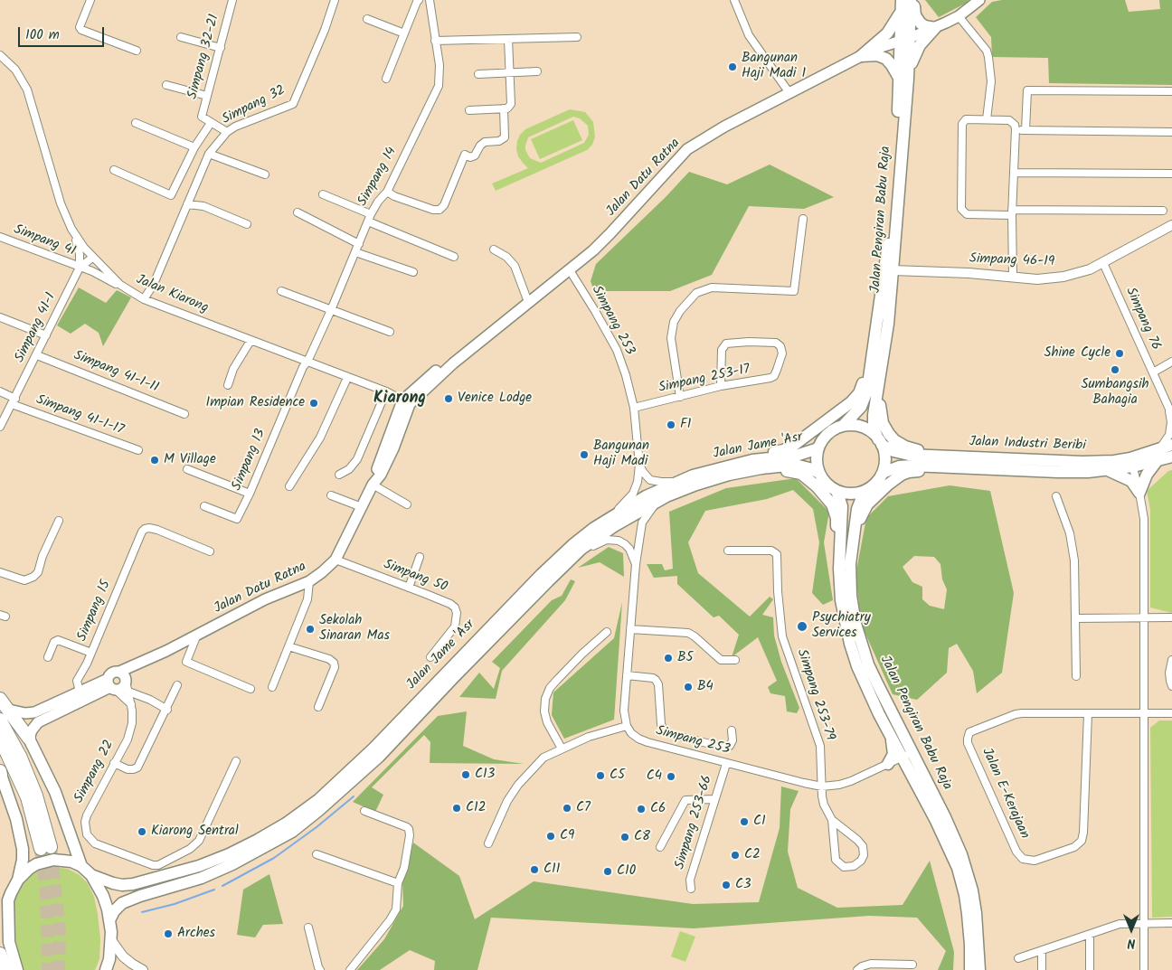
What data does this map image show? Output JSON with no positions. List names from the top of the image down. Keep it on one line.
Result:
{"streets":{"main road":["Jalan Datu Ratna","Jalan Pengiran Babu Raja","Jalan Industri Beribi","Jalan Jame 'Asr"],"street":["Simpang 32-21","Simpang 32","Simpang 14","Simpang 41","Simpang 46-19","Jalan Kiarong","Simpang 76","Simpang 253","Simpang 41-1","Simpang 41-1-11","Simpang 253-17","Simpang 41-1-17","Simpang 13","Simpang 50","Simpang 15","Simpang 253-79","Simpang 22","Jalan E-Kerajaan","Simpang 253-66"]},"crossings":[["Simpang 32","Jalan Kiarong"],["Simpang 14","Jalan Kiarong"],["Simpang 14","Simpang 13"],["Jalan Datu Ratna","Jalan Pengiran Babu Raja"],["Jalan Datu Ratna","Jalan Kiarong"],["Jalan Datu Ratna","Simpang 253"],["Jalan Datu Ratna","Simpang 50"],["Jalan Datu Ratna","Simpang 22"],["Jalan Pengiran Babu Raja","Simpang 46-19"],["Jalan Pengiran Babu Raja","Simpang 253"],["Jalan Pengiran Babu Raja","Jalan Industri Beribi"],["Jalan Pengiran Babu Raja","Jalan Jame 'Asr"],["Simpang 41","Simpang 41-1"],["Simpang 46-19","Simpang 76"],["Jalan Kiarong","Simpang 41-1"],["Jalan Kiarong","Simpang 13"],["Simpang 76","Jalan Industri Beribi"],["Simpang 253","Simpang 253-17"],["Simpang 253","Jalan Jame 'Asr"],["Simpang 253","Simpang 253-79"],["Simpang 253","Simpang 253-66"],["Simpang 41-1","Simpang 41-1-11"],["Simpang 41-1","Simpang 41-1-17"],["Jalan Industri Beribi","Jalan Jame 'Asr"]],"districts":["Kiarong"],"places":["Bangunan Haji Madi 1","Shine Cycle","Sumbangsih Bahagia","Venice Lodge","Impian Residence","F1","Bangunan Haji Madi","M Village","Psychiatry Services","Sekolah Sinaran Mas","B5","B4","C13","C5","C4","C12","C7","C6","C1","Kiarong Sentral","C9","C8","C2","C11","C10","C3","Arches"],"scale_bar":"100 m","north":"bottom"}
